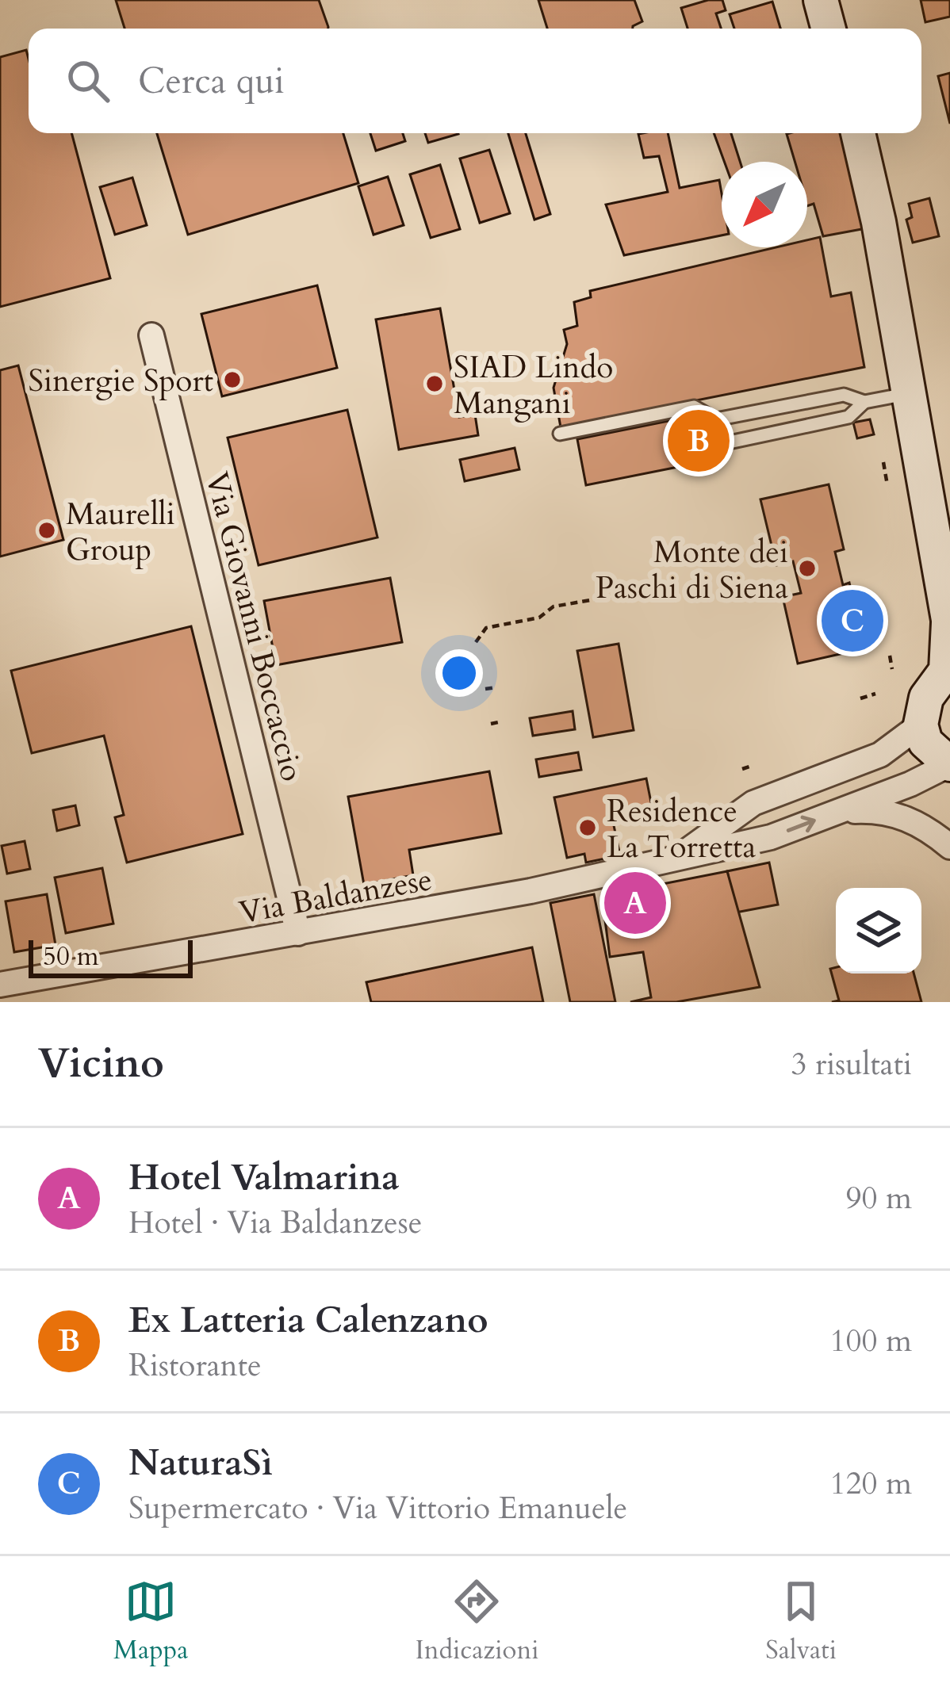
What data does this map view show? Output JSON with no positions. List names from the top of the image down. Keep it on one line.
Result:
{"streets":{"street":["Via Giovanni Boccaccio","Via Baldanzese"]},"crossings":[["Via Giovanni Boccaccio","Via Baldanzese"]],"places":["Sinergie Sport","SIAD Lindo Mangani","Maurelli Group","Monte dei Paschi di Siena","Residence La Torretta"],"scale_bar":"50 m","north":"bottom left","page":{"search":"Cerca qui","pins":["B","C","A"],"scale":"50 m","heading":["Vicino","3 risultati"],"list":[{"mark":"A","name":"Hotel Valmarina","note":"Hotel · Via Baldanzese","value":"90 m"},{"mark":"B","name":"Ex Latteria Calenzano","note":"Ristorante","value":"100 m"},{"mark":"C","name":"NaturaSì","note":"Supermercato · Via Vittorio Emanuele","value":"120 m"}],"nav":["Mappa","Indicazioni","Salvati"]}}
